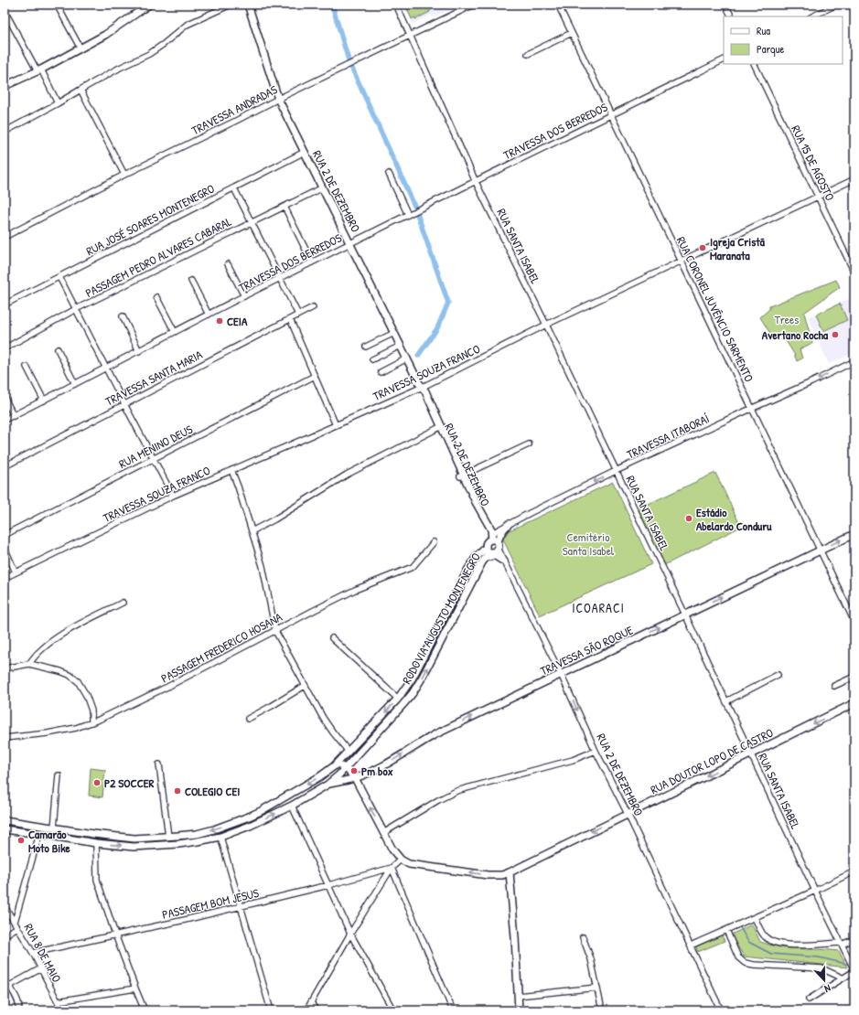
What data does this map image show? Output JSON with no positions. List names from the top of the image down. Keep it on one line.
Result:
{"streets":{"main road":["RUA 2 DE DEZEMBRO","RODOVIA AUGUSTO MONTENEGRO","TRAVESSA SÃO ROQUE","RUA DOUTOR LOPO DE CASTRO"],"street":["TRAVESSA ANDRADAS","TRAVESSA DOS BERREDOS","RUA 15 DE AGOSTO","RUA JOSÉ SOARES MONTENEGRO","RUA SANTA ISABEL","PASSAGEM PEDRO ALVARES CABARAL","RUA CORONEL JUVÊNCIO SARMENTO","TRAVESSA SOUZA FRANCO","TRAVESSA SANTA MARIA","TRAVESSA ITABORAÍ","RUA MENINO DEUS","PASSAGEM FREDERICO HOSANA","PASSAGEM BOM JESUS","RUA 8 DE MAIO"]},"crossings":[["TRAVESSA ANDRADAS","RUA 2 DE DEZEMBRO"],["TRAVESSA ANDRADAS","RUA SANTA ISABEL"],["TRAVESSA DOS BERREDOS","RUA 2 DE DEZEMBRO"],["TRAVESSA DOS BERREDOS","RUA SANTA ISABEL"],["TRAVESSA DOS BERREDOS","RUA CORONEL JUVÊNCIO SARMENTO"],["RUA 15 DE AGOSTO","TRAVESSA SOUZA FRANCO"],["RUA 2 DE DEZEMBRO","RUA JOSÉ SOARES MONTENEGRO"],["RUA 2 DE DEZEMBRO","PASSAGEM PEDRO ALVARES CABARAL"],["RUA 2 DE DEZEMBRO","TRAVESSA SOUZA FRANCO"],["RUA 2 DE DEZEMBRO","TRAVESSA ITABORAÍ"],["RUA 2 DE DEZEMBRO","TRAVESSA SÃO ROQUE"],["RUA 2 DE DEZEMBRO","RUA DOUTOR LOPO DE CASTRO"],["RUA SANTA ISABEL","TRAVESSA SOUZA FRANCO"],["RUA SANTA ISABEL","TRAVESSA ITABORAÍ"],["RUA SANTA ISABEL","TRAVESSA SÃO ROQUE"],["RUA SANTA ISABEL","RUA DOUTOR LOPO DE CASTRO"],["RUA CORONEL JUVÊNCIO SARMENTO","TRAVESSA SOUZA FRANCO"],["RUA CORONEL JUVÊNCIO SARMENTO","TRAVESSA ITABORAÍ"],["RUA CORONEL JUVÊNCIO SARMENTO","TRAVESSA SÃO ROQUE"],["RODOVIA AUGUSTO MONTENEGRO","TRAVESSA SÃO ROQUE"],["PASSAGEM BOM JESUS","RUA 8 DE MAIO"]],"one_way":["TRAVESSA ITABORAÍ","TRAVESSA SÃO ROQUE","RUA DOUTOR LOPO DE CASTRO"],"districts":["ICOARACI"],"parks":["Trees","Cemitério Santa Isabel"],"places":["Igreja Cristã Maranata","CEIA","Avertano Rocha","Estádio Abelardo Conduru","Pm box","P2 SOCCER","COLEGIO CEI","Camarão Moto Bike"],"legend":["Rua","Parque"],"north":"bottom"}
